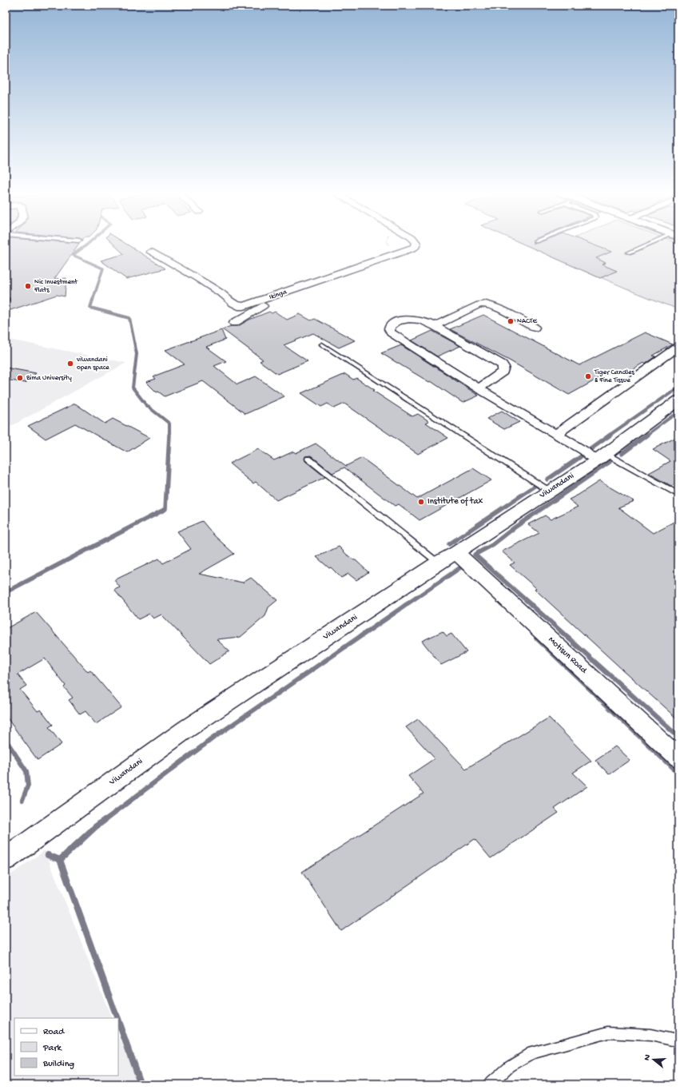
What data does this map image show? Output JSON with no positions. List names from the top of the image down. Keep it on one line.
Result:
{"streets":{"street":["Ikinga","Viwandani","Motisun Road"]},"crossings":[["Viwandani","Motisun Road"]],"places":["Nic Investment Flats","NACTE","viwandani open space","Tiger Candles & Fine Tissue","Bima University","Institute of tax"],"legend":["Road","Park","Building"],"north":"left"}
